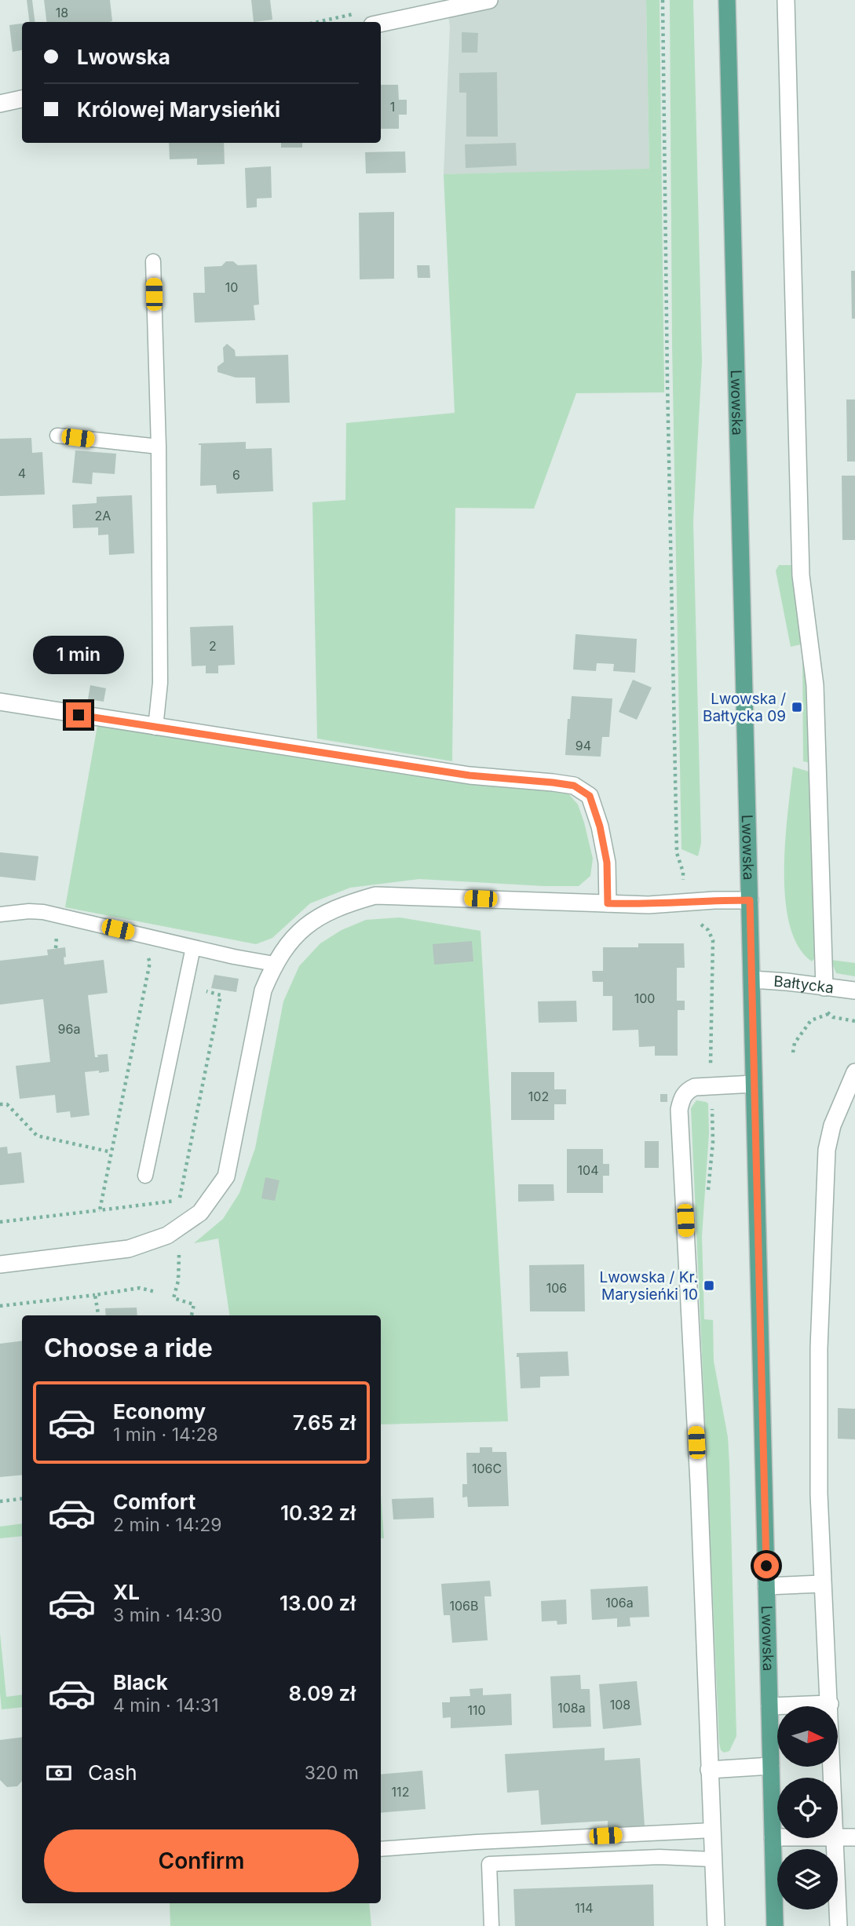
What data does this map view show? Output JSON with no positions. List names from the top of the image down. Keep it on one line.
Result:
{"streets":{"main road":["Lwowska"],"street":["Bałtycka"]},"crossings":[["Lwowska","Bałtycka"]],"places":{"transit":["Lwowska / Bałtycka 09","Lwowska / Kr. Marysieńki 10"]},"house_numbers":["18","1","10","4","6","2A","2","94","100","96a","102","104","106","106C","106a","106B","108","108a","110","112","114"],"north":"right","page":{"banner":["Lwowska","Królowej Marysieńki"],"bubble":"1 min","heading":"Choose a ride","list":[{"name":"Economy","note":"1 min · 14:28","value":"7.65 zł"},{"name":"Comfort","note":"2 min · 14:29","value":"10.32 zł"},{"name":"XL","note":"3 min · 14:30","value":"13.00 zł"},{"name":"Black","note":"4 min · 14:31","value":"8.09 zł"}],"pay":["Cash","320 m"],"buttons":"Confirm"}}
